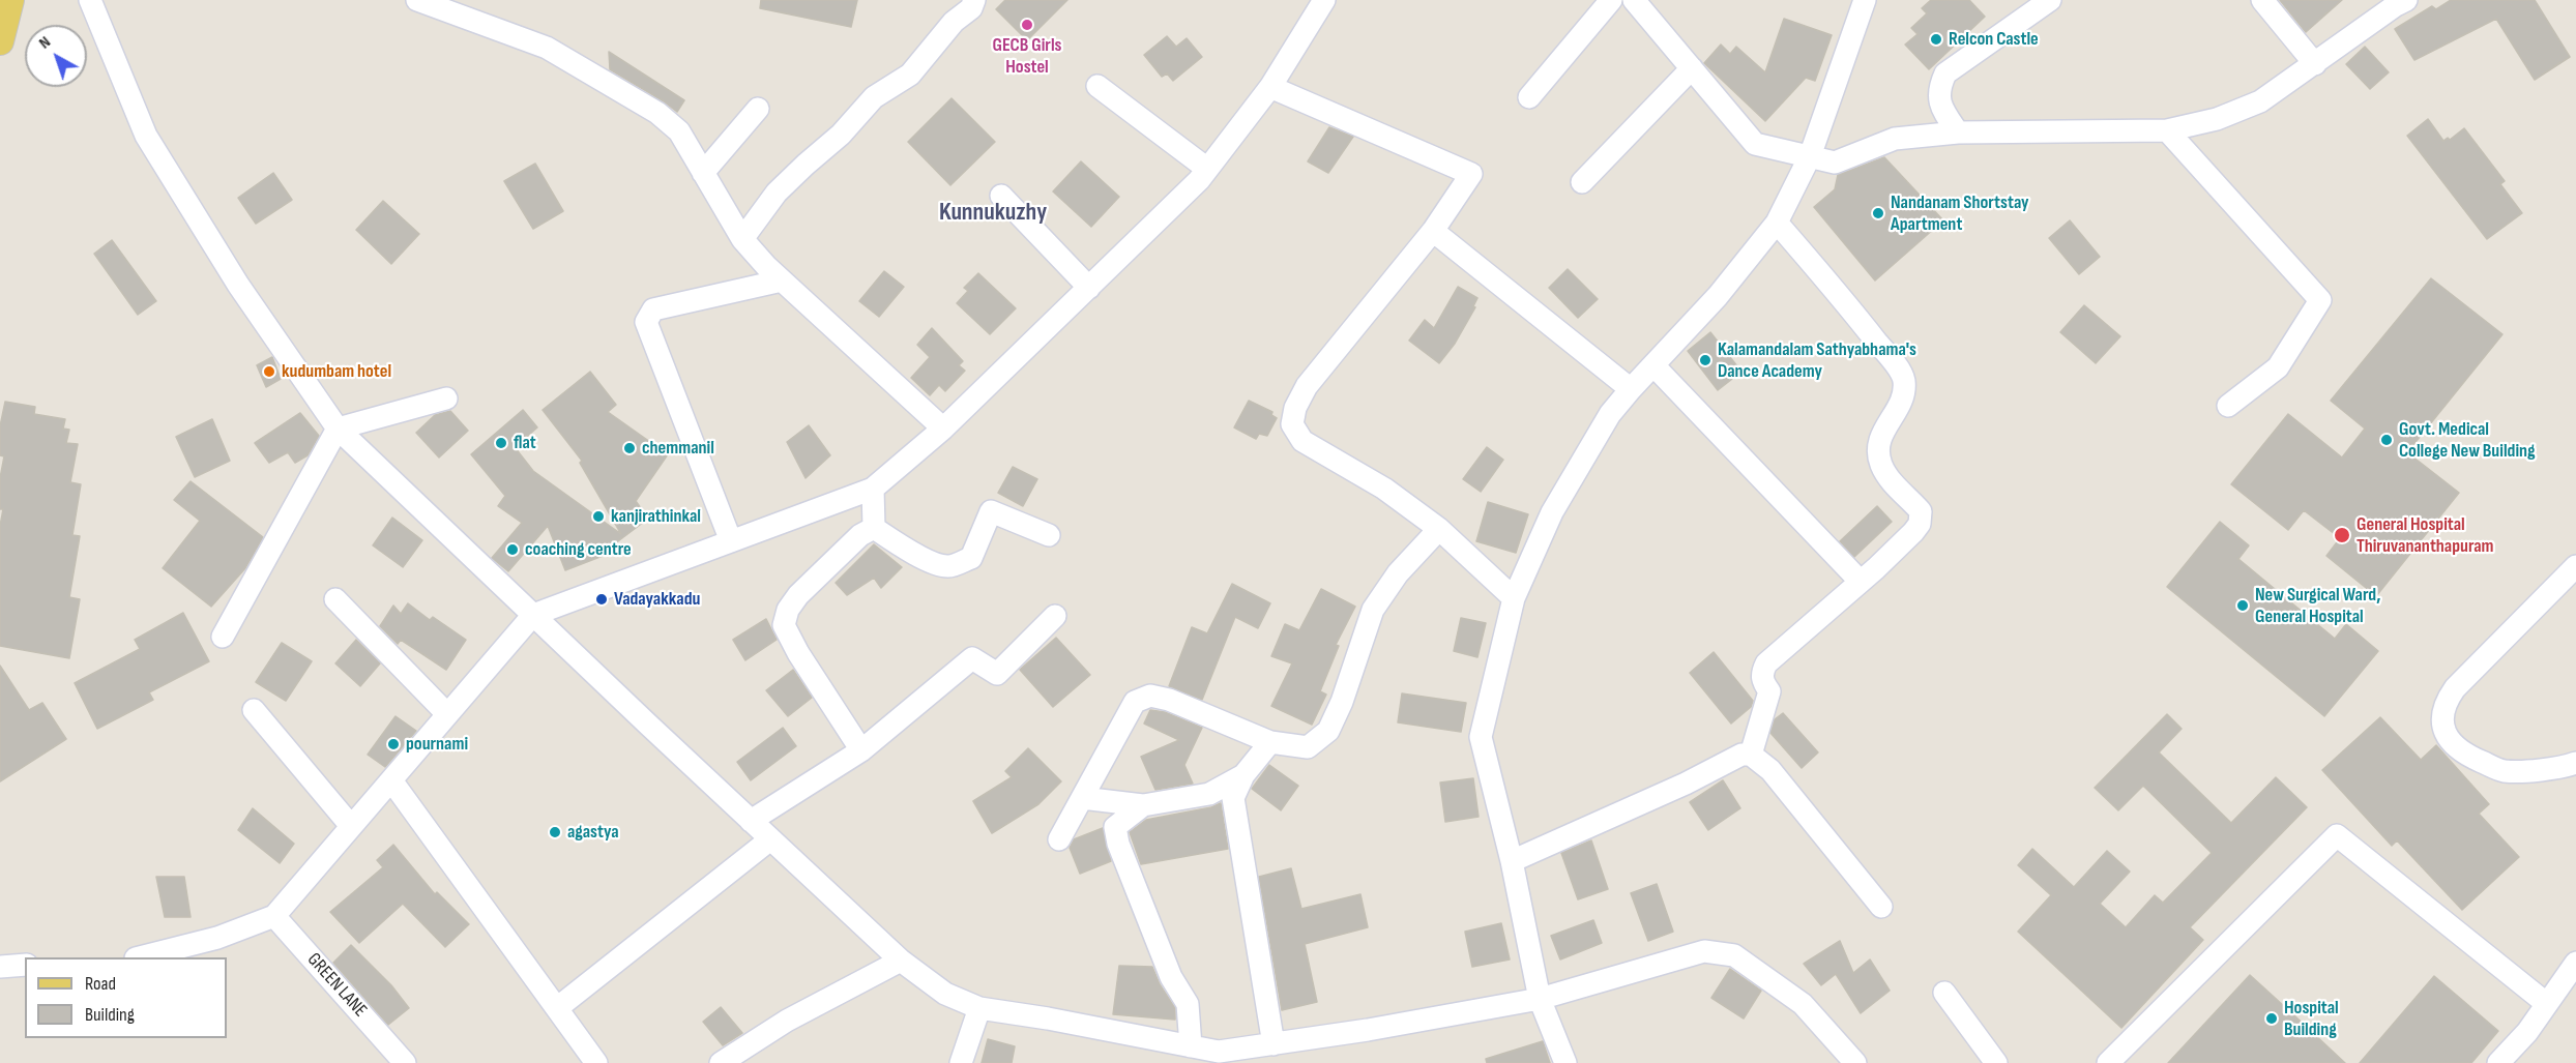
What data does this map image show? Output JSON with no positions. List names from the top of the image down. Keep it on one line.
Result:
{"streets":{"street":["GREEN LANE"]},"districts":["Kunnukuzhy"],"places":["GECB Girls Hostel","Relcon Castle","Nandanam Shortstay Apartment","Kalamandalam Sathyabhama's Dance Academy","kudumbam hotel","Govt. Medical College New Building","flat","chemmanil","kanjirathinkal","General Hospital Thiruvananthapuram","coaching centre","Vadayakkadu","New Surgical Ward, General Hospital","pournami","agastya","Hospital Building"],"legend":["Road","Building"],"north":"top left"}
